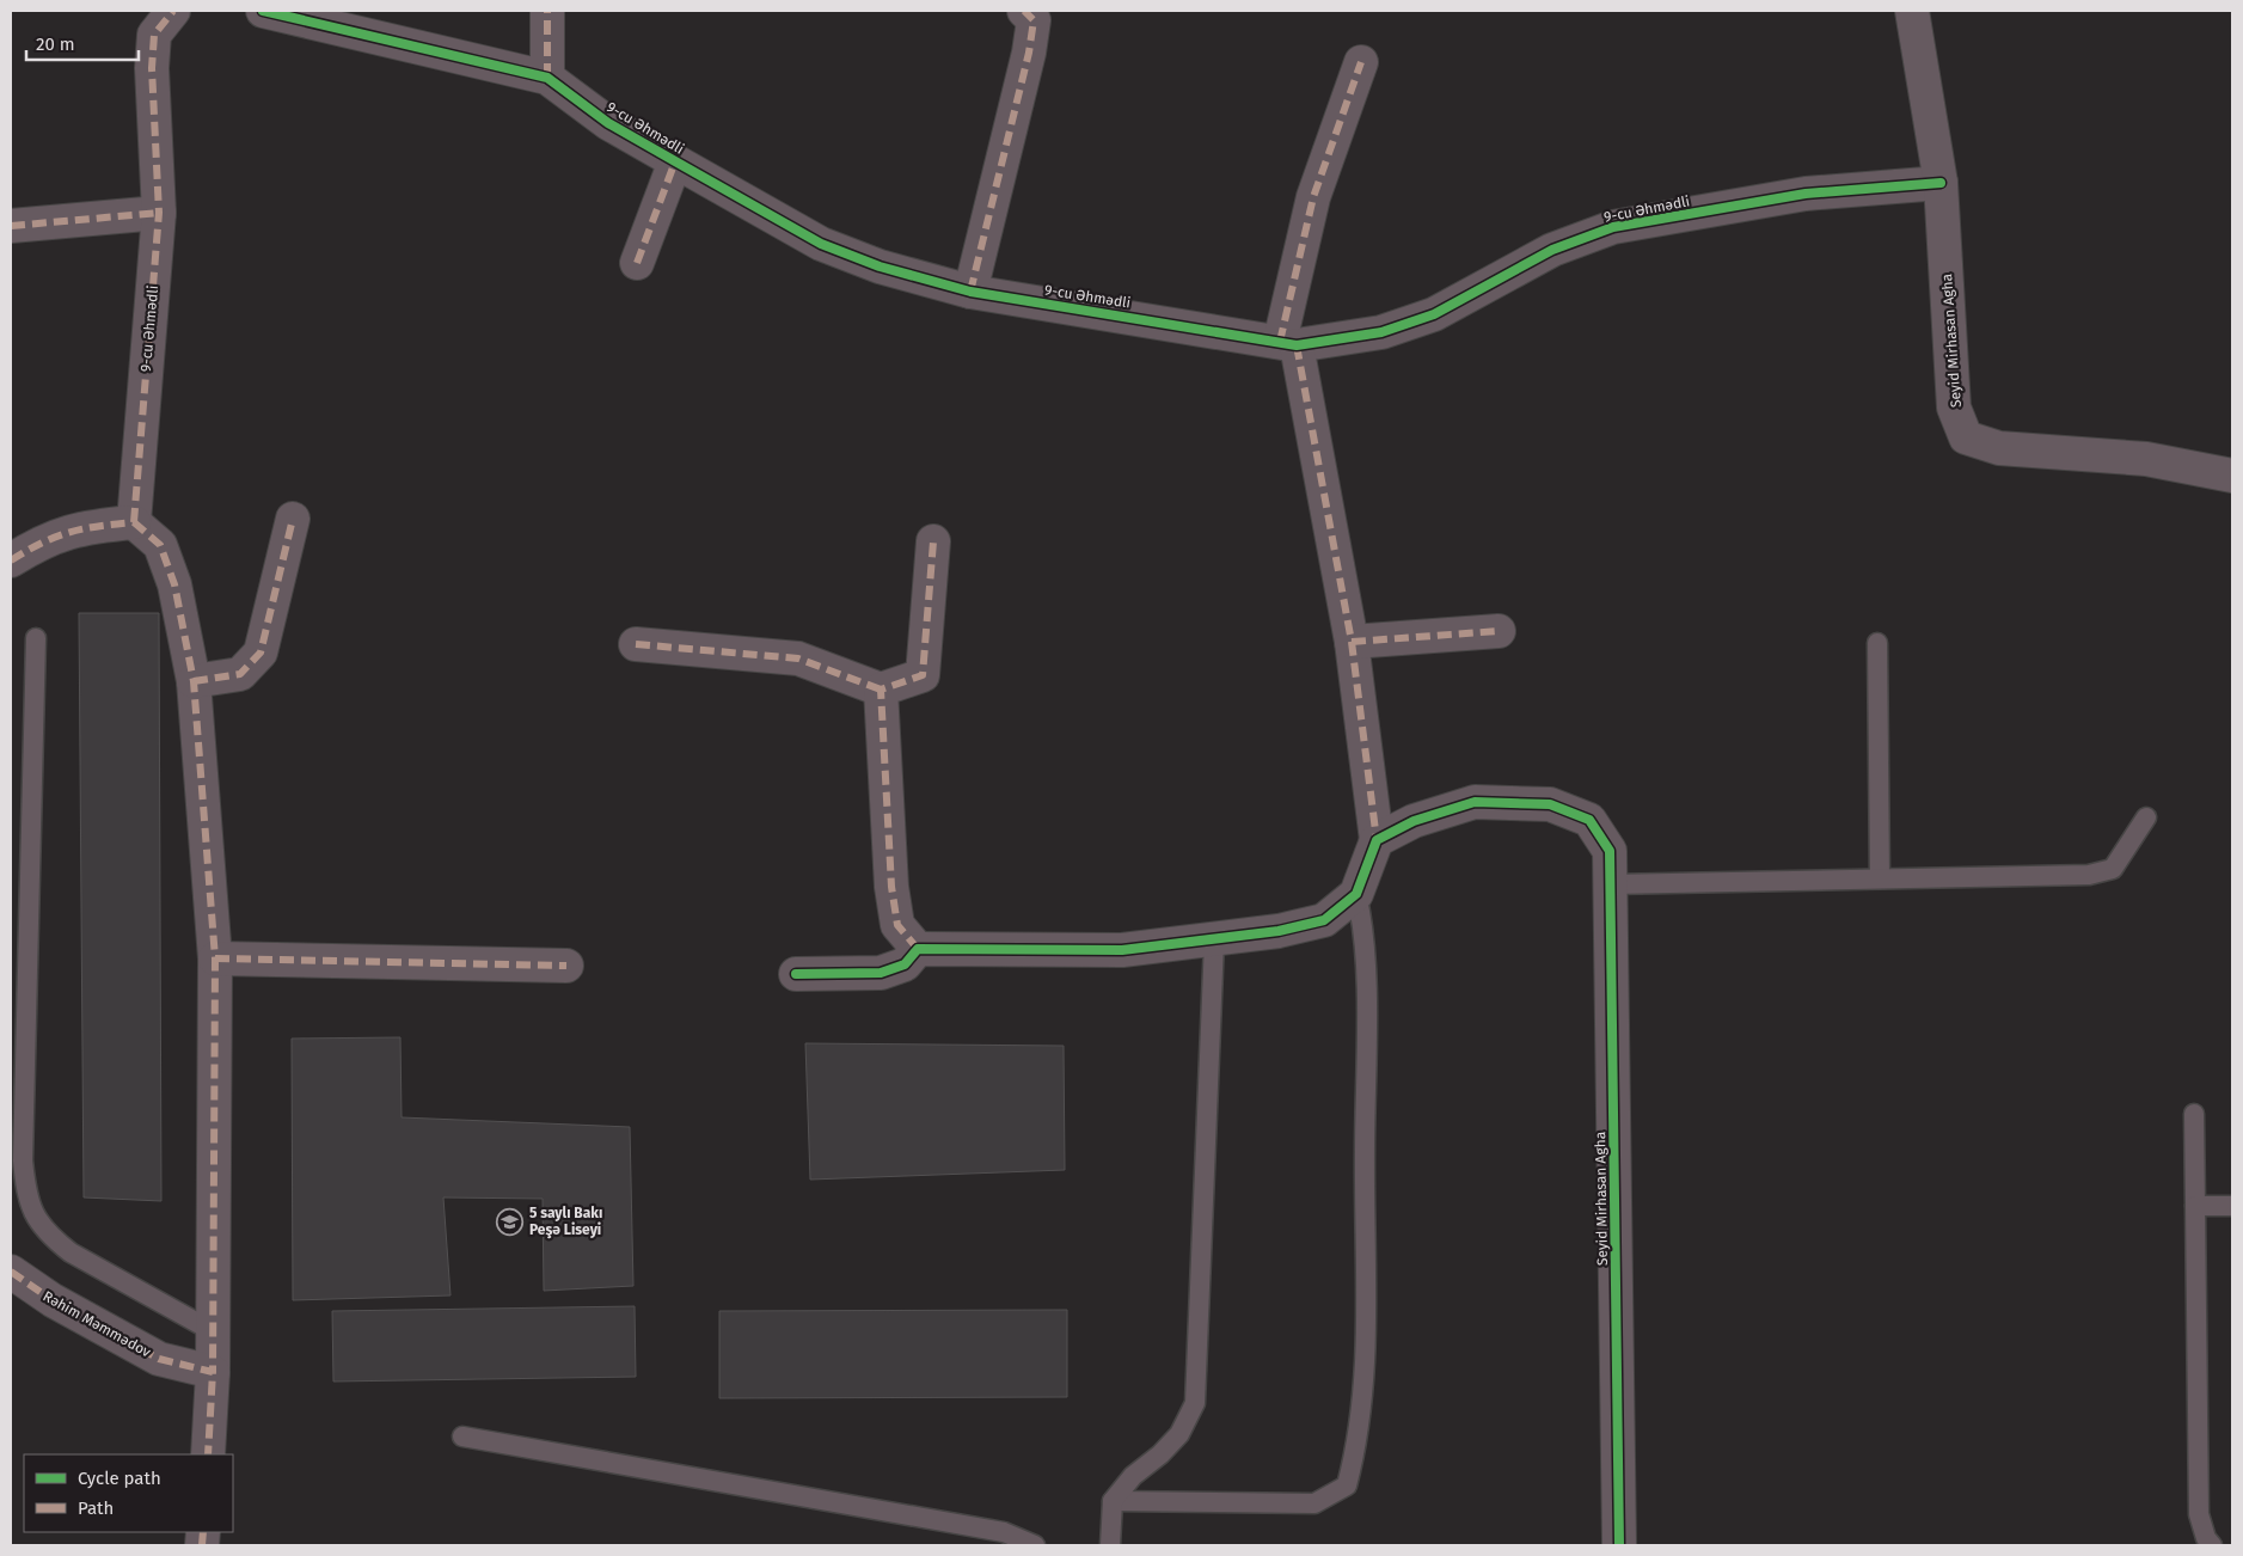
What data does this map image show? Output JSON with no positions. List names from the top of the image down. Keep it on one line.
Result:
{"streets":{"street":["9-cu Əhmədli","Seyid Mirhasan Agha","Rəhim Məmmədov"]},"crossings":[["9-cu Əhmədli","Seyid Mirhasan Agha"]],"places":{"school or university":["5 saylı Bakı Peşə Liseyi"]},"legend":["Cycle path","Path"],"scale_bar":"20 m"}
